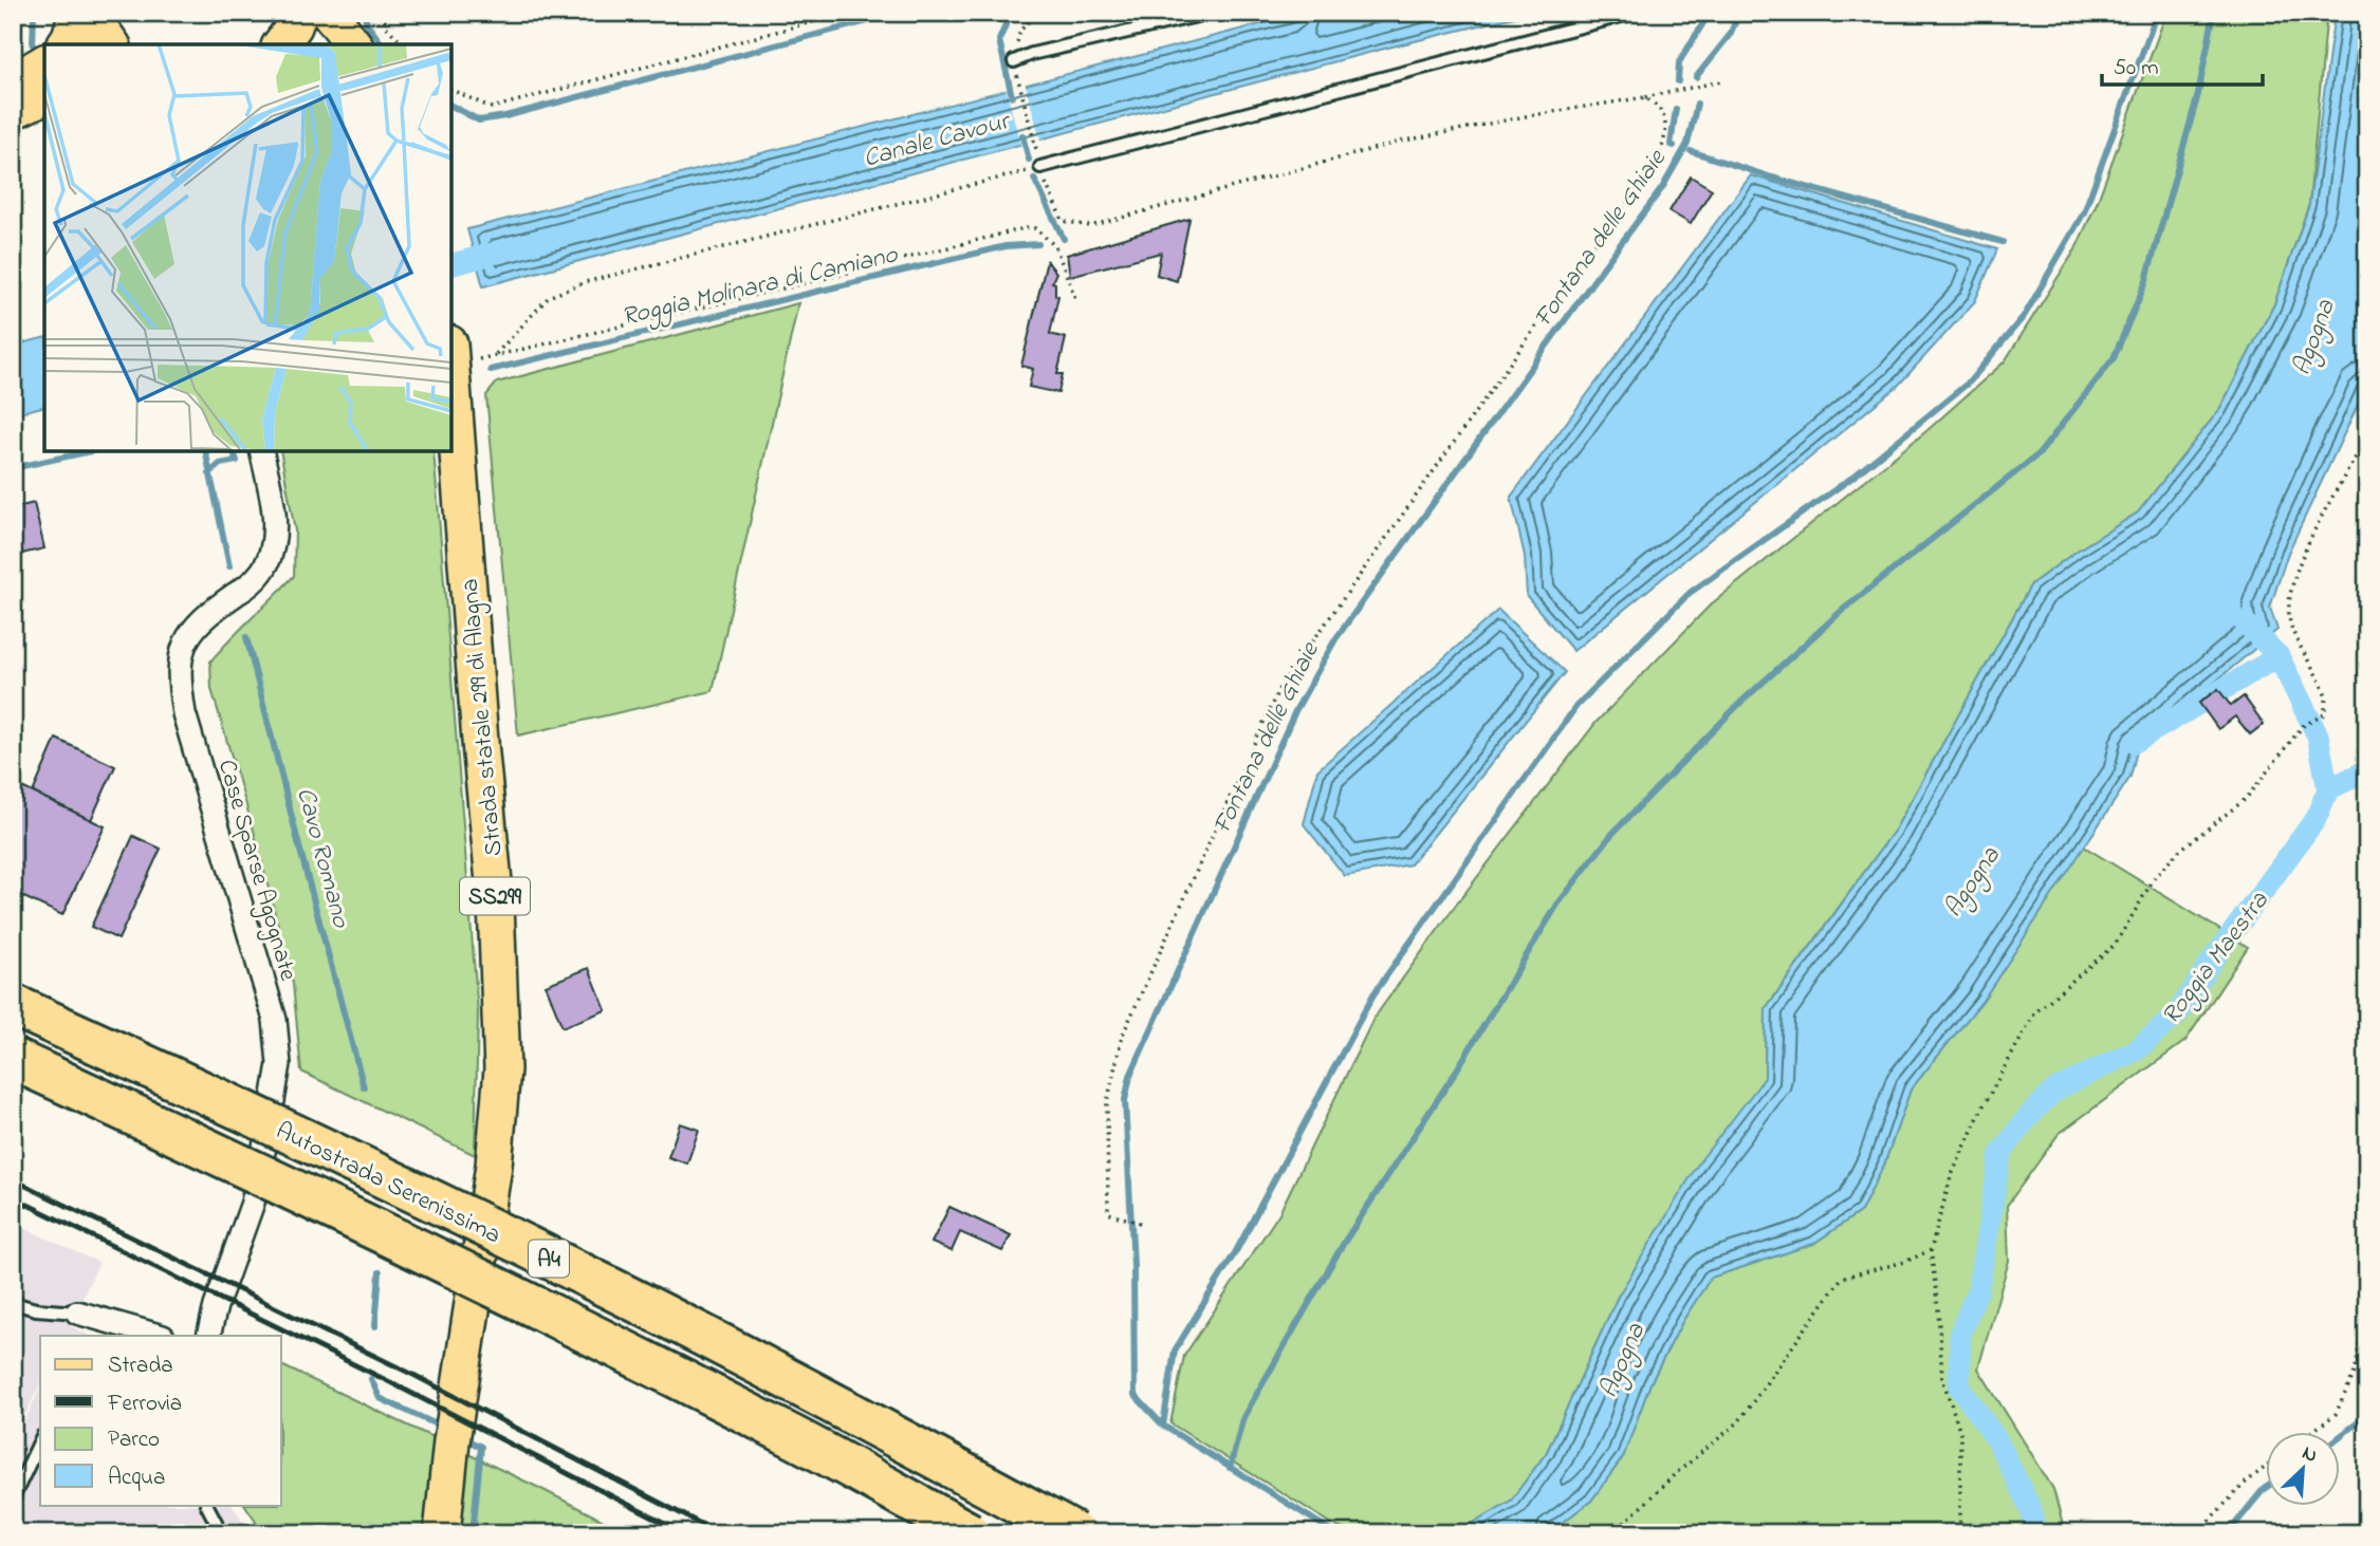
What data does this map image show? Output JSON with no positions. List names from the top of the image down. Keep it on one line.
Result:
{"streets":{"highway":["Autostrada Serenissima","A4"],"main road":["Strada statale 299 di Alagna","SS299"],"street":["Case Sparse Agognate"]},"water":["Canale Cavour","Fontana delle Ghiaie","Roggia Molinara di Camiano","Agogna","Cavo Romano","Roggia Maestra"],"legend":["Strada","Ferrovia","Parco","Acqua"],"scale_bar":"50 m","north":"top right"}
